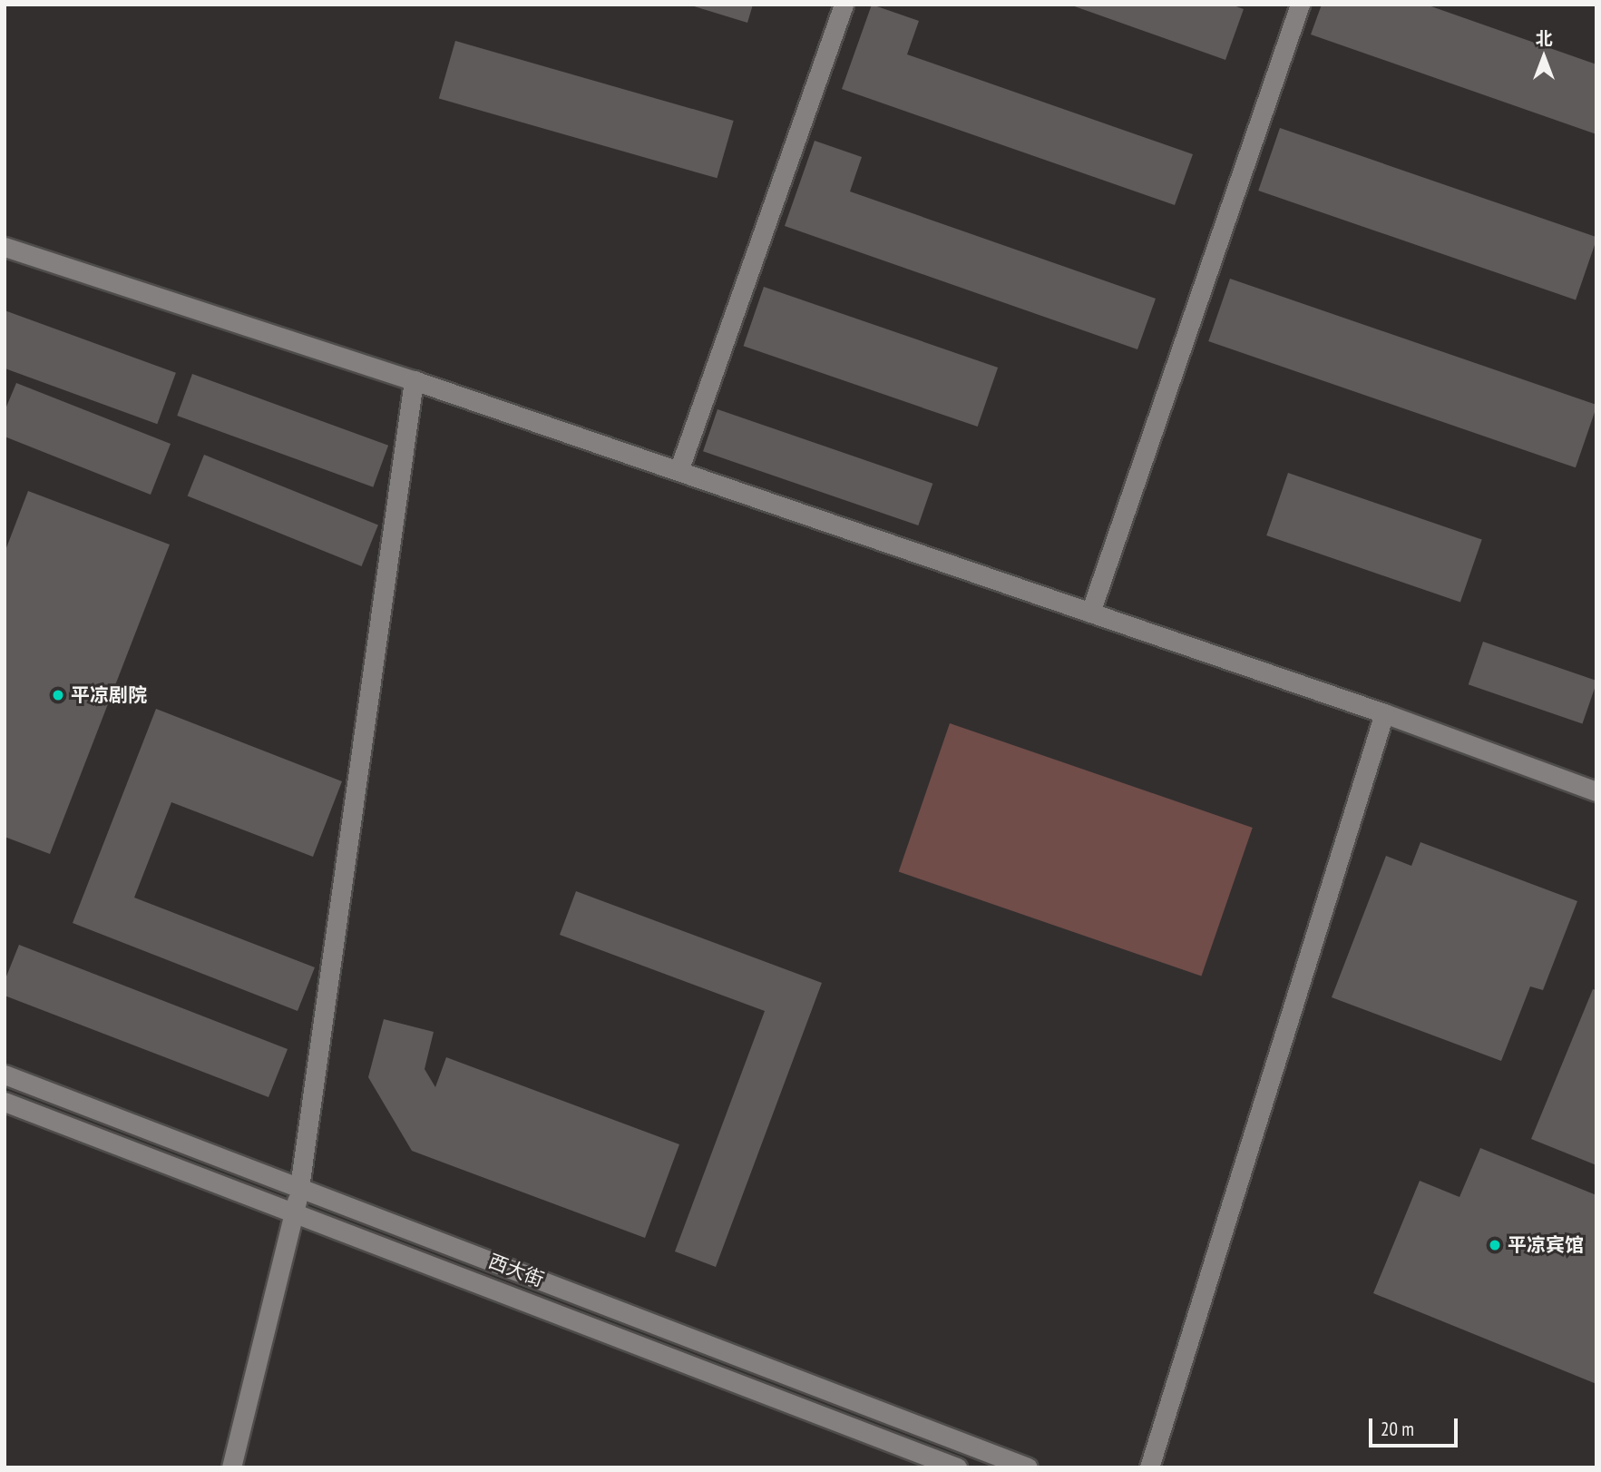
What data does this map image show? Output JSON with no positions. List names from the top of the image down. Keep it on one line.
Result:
{"streets":{"street":["西大街"]},"places":["平凉剧院","平凉宾馆"],"scale_bar":"20 m","north":"top"}
